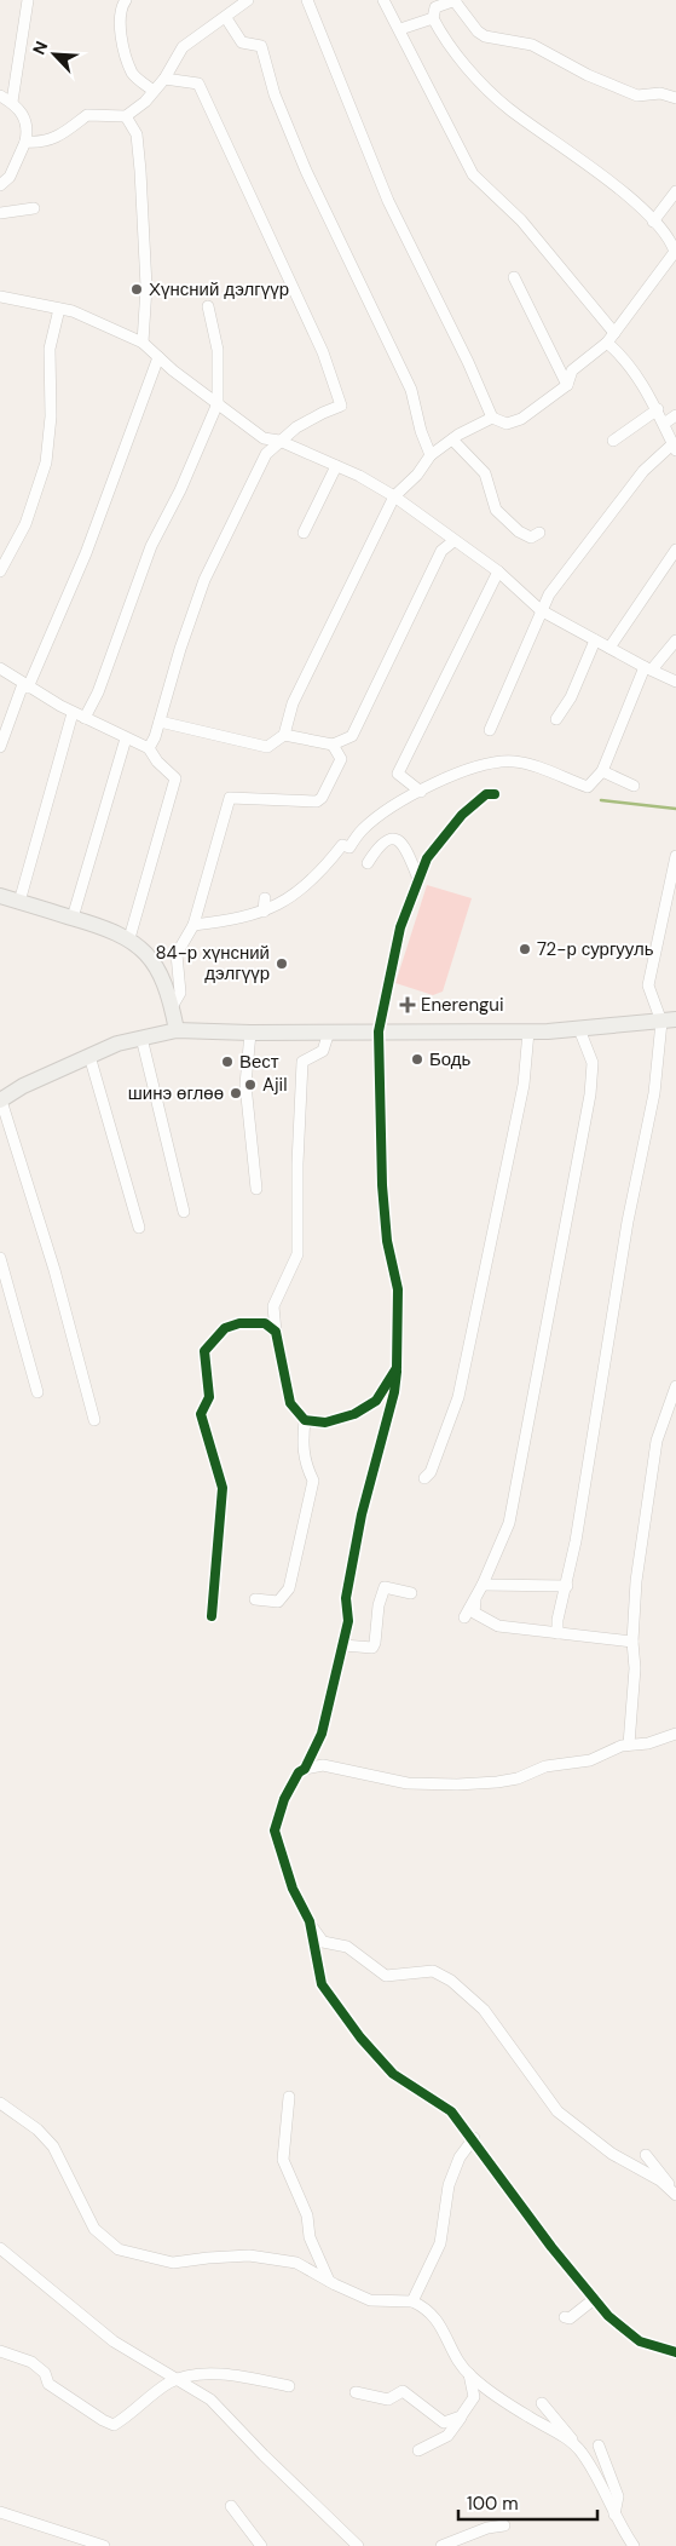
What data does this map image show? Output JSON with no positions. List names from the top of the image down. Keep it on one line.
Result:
{"places":{"other":["Хүнсний дэлгүүр","72-р сургууль","84-р хүнсний дэлгүүр","Бодь","Вест","Ajil","шинэ өглөө"],"health":["Enerengui"]},"scale_bar":"100 m","north":"top left"}
